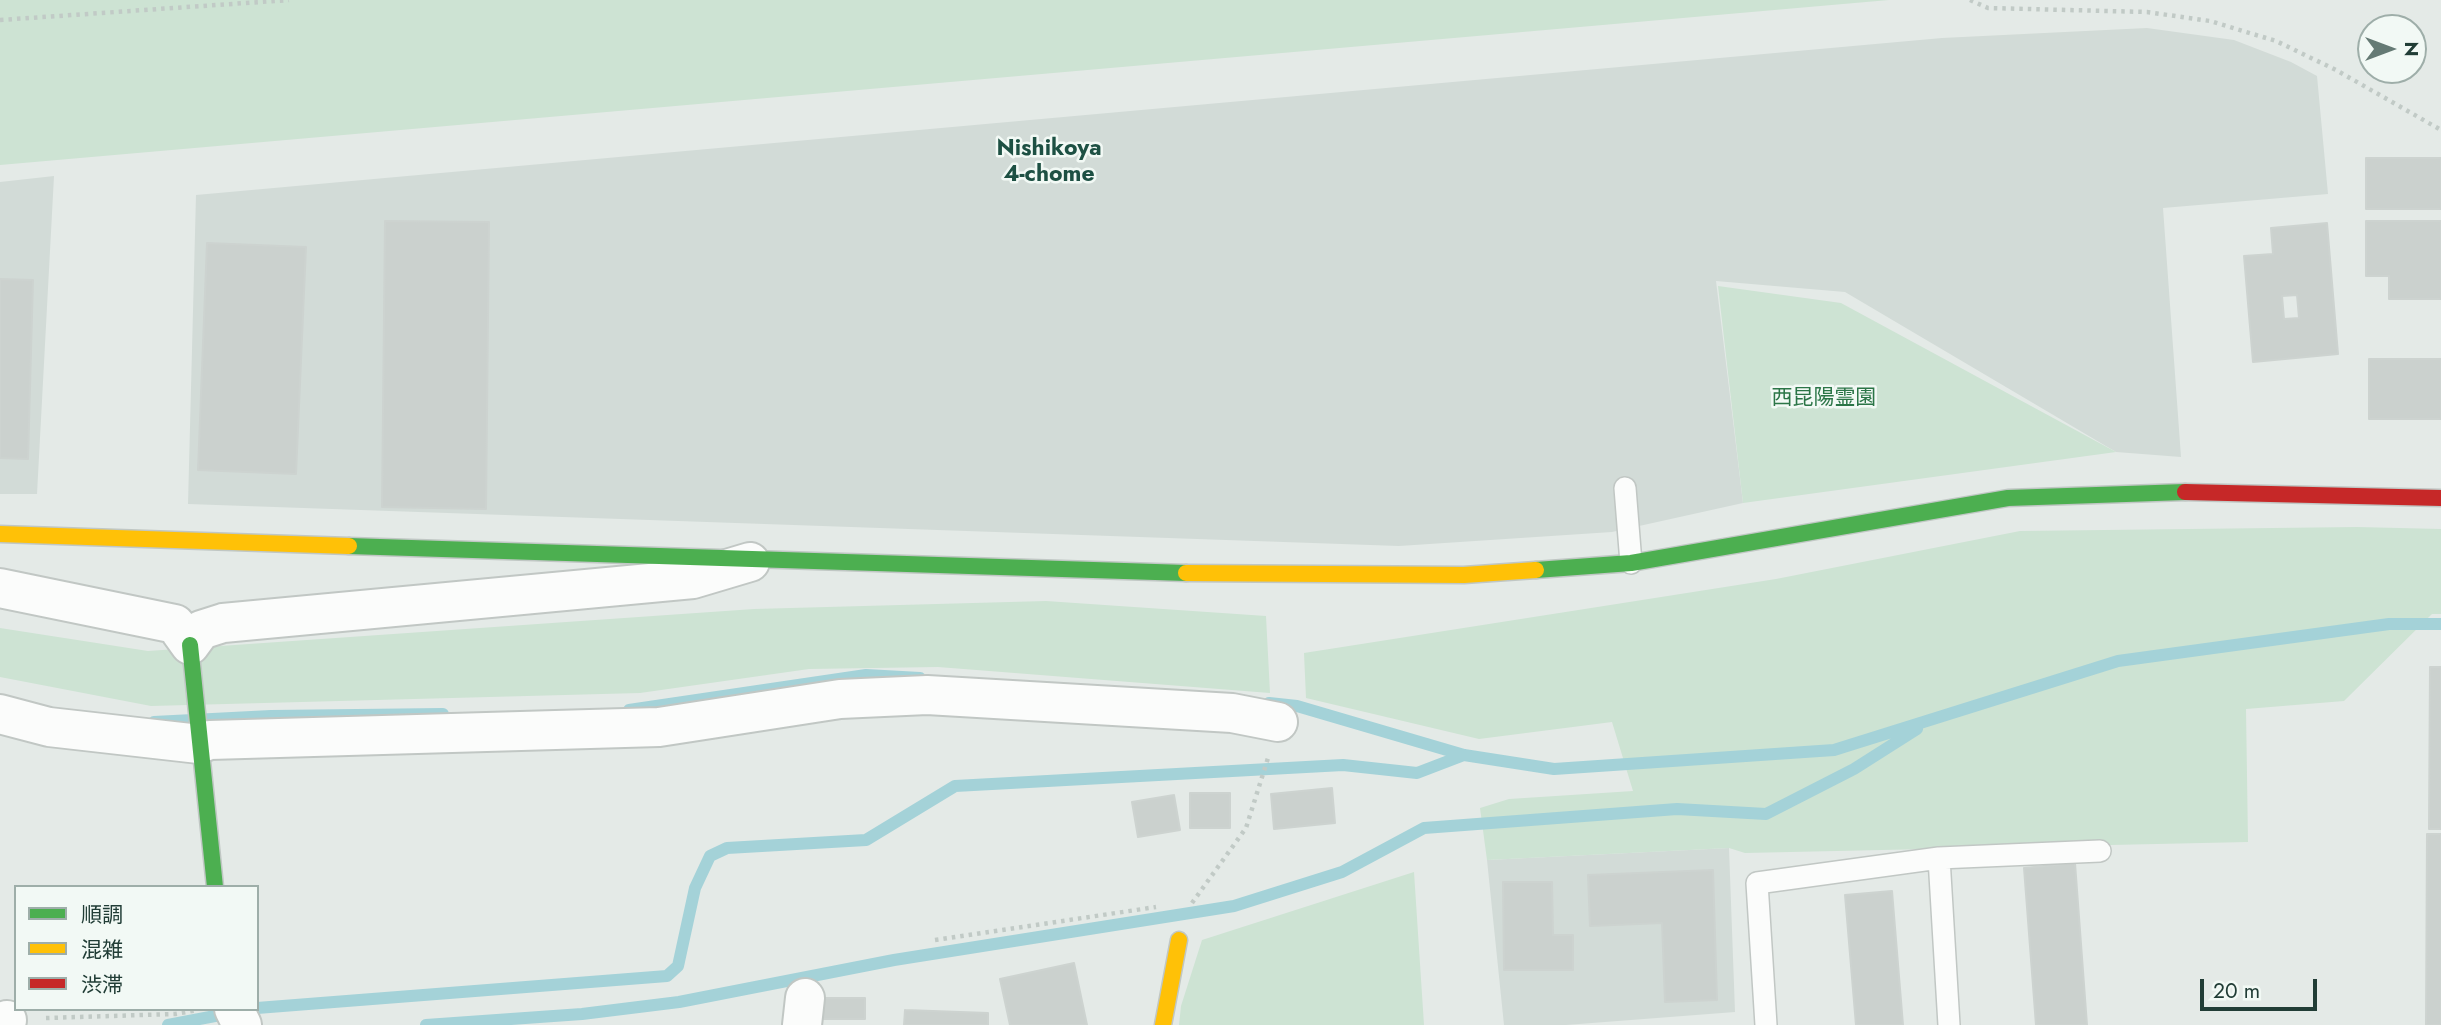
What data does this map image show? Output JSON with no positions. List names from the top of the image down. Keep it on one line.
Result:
{"districts":["Nishikoya 4-chome"],"parks":["西昆陽霊園"],"legend":["順調","混雑","渋滞"],"scale_bar":"20 m","north":"right"}
